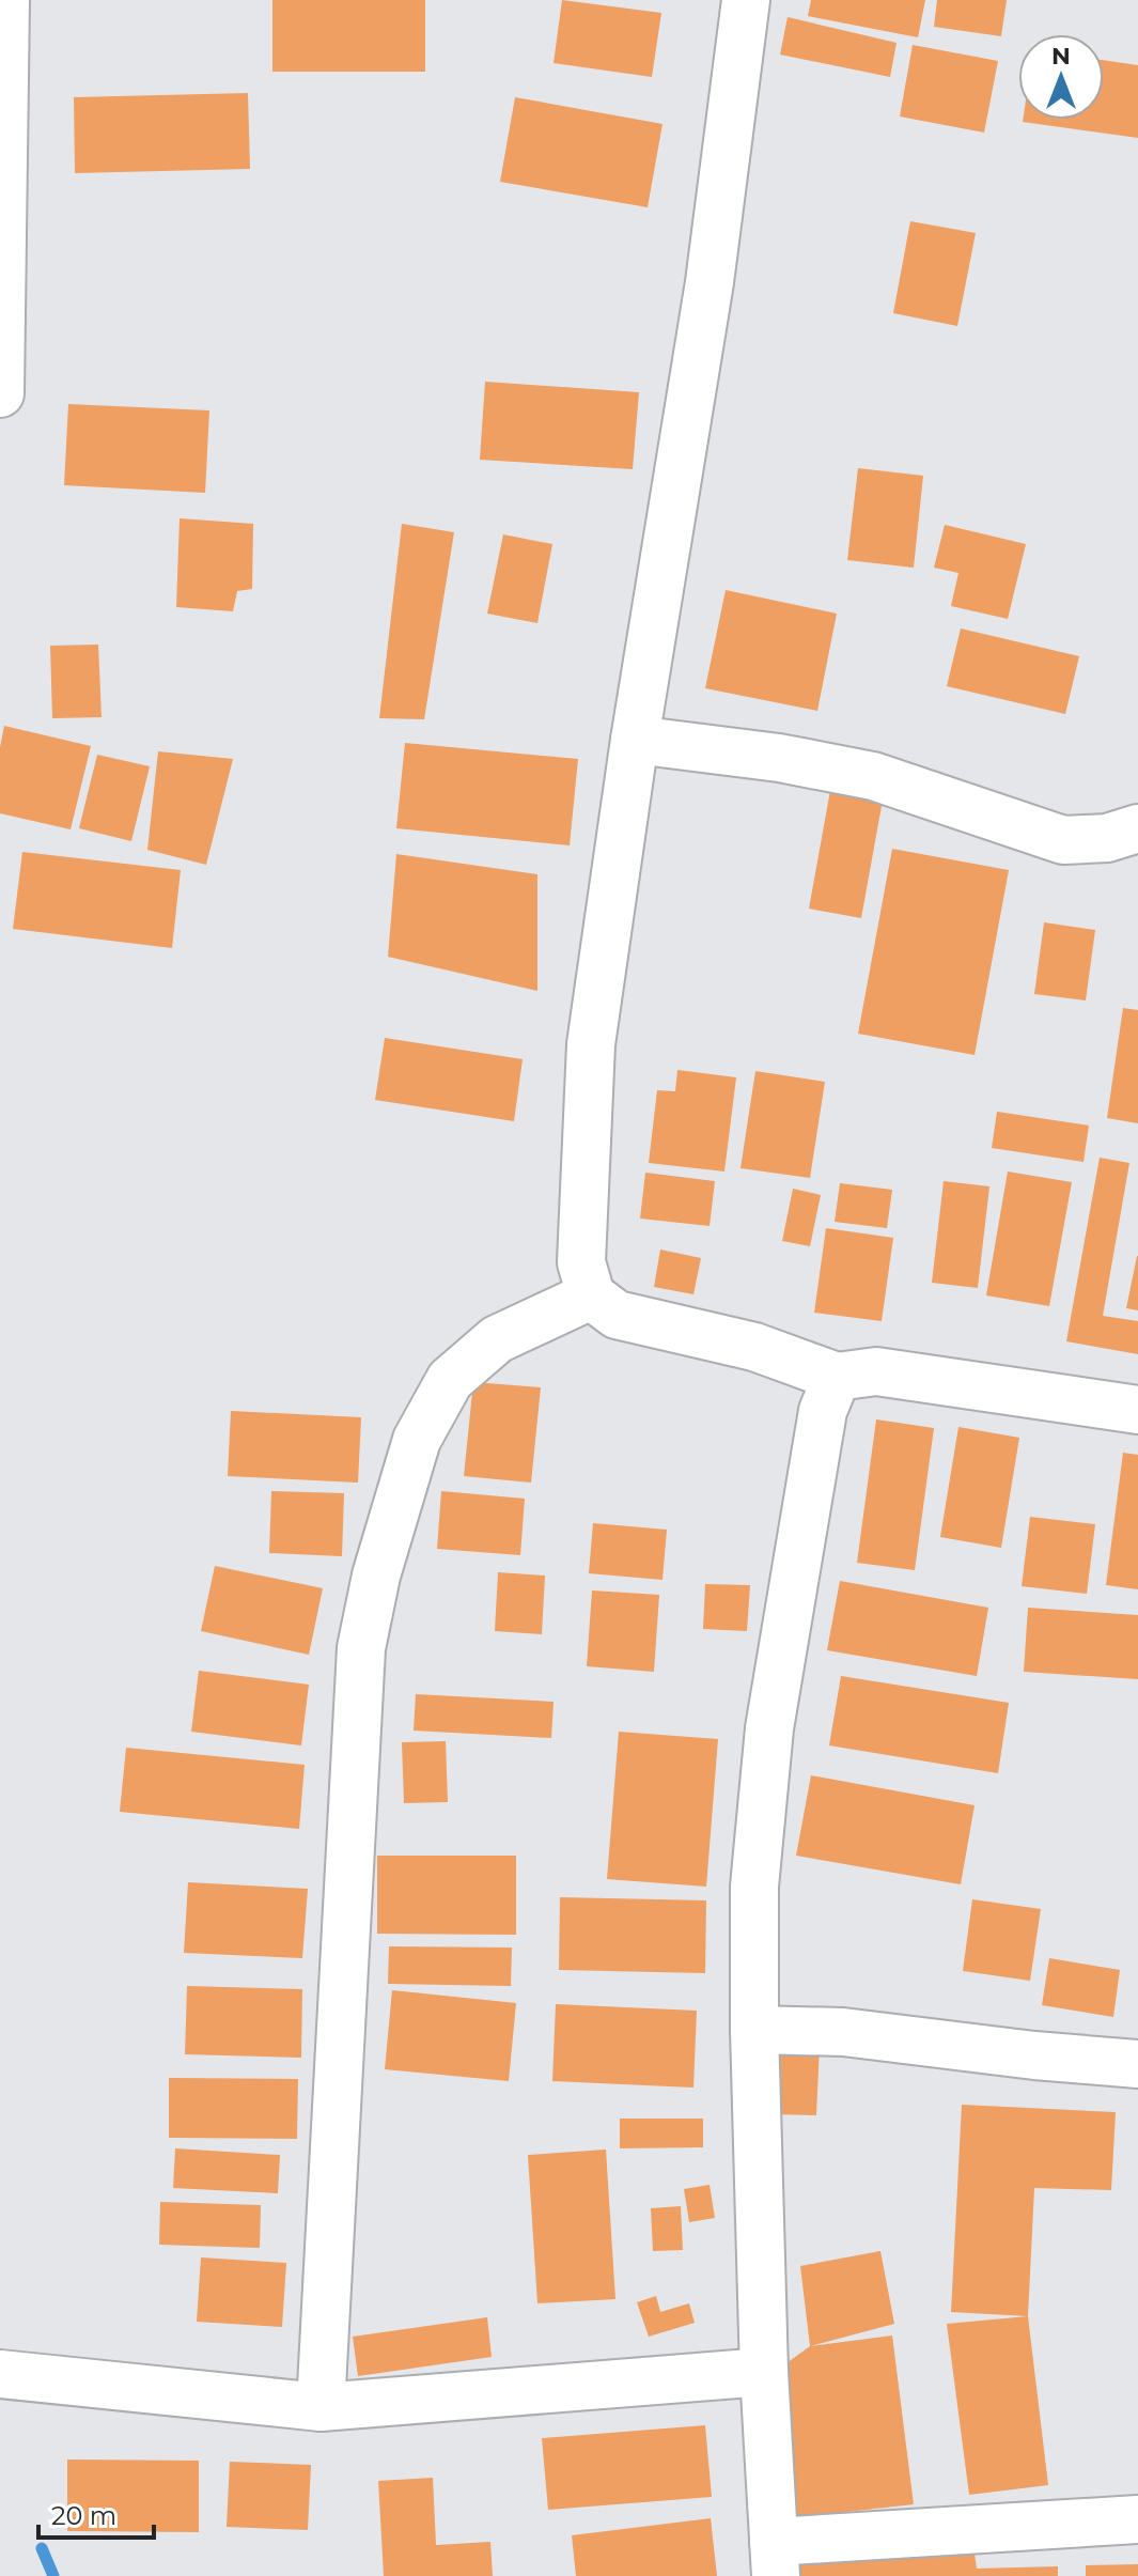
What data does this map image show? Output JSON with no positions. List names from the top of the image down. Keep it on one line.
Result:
{"scale_bar":"20 m","north":"top"}
